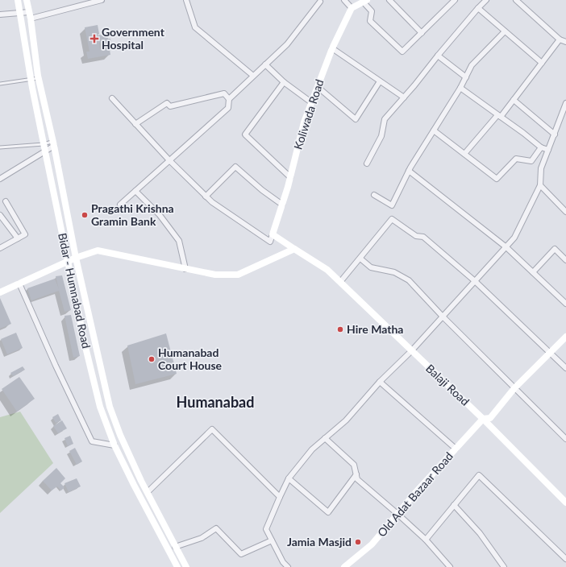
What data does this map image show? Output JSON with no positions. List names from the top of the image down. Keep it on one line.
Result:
{"streets":{"street":["Koliwada Road","Bidar - Humnabad Road","Balaji Road","Old Adat Bazaar Road"]},"crossings":[["Balaji Road","Old Adat Bazaar Road"]],"districts":["Humanabad"],"places":{"health":["Government Hospital"],"other":["Pragathi Krishna Gramin Bank","Hire Matha","Humanabad Court House","Jamia Masjid"]}}
